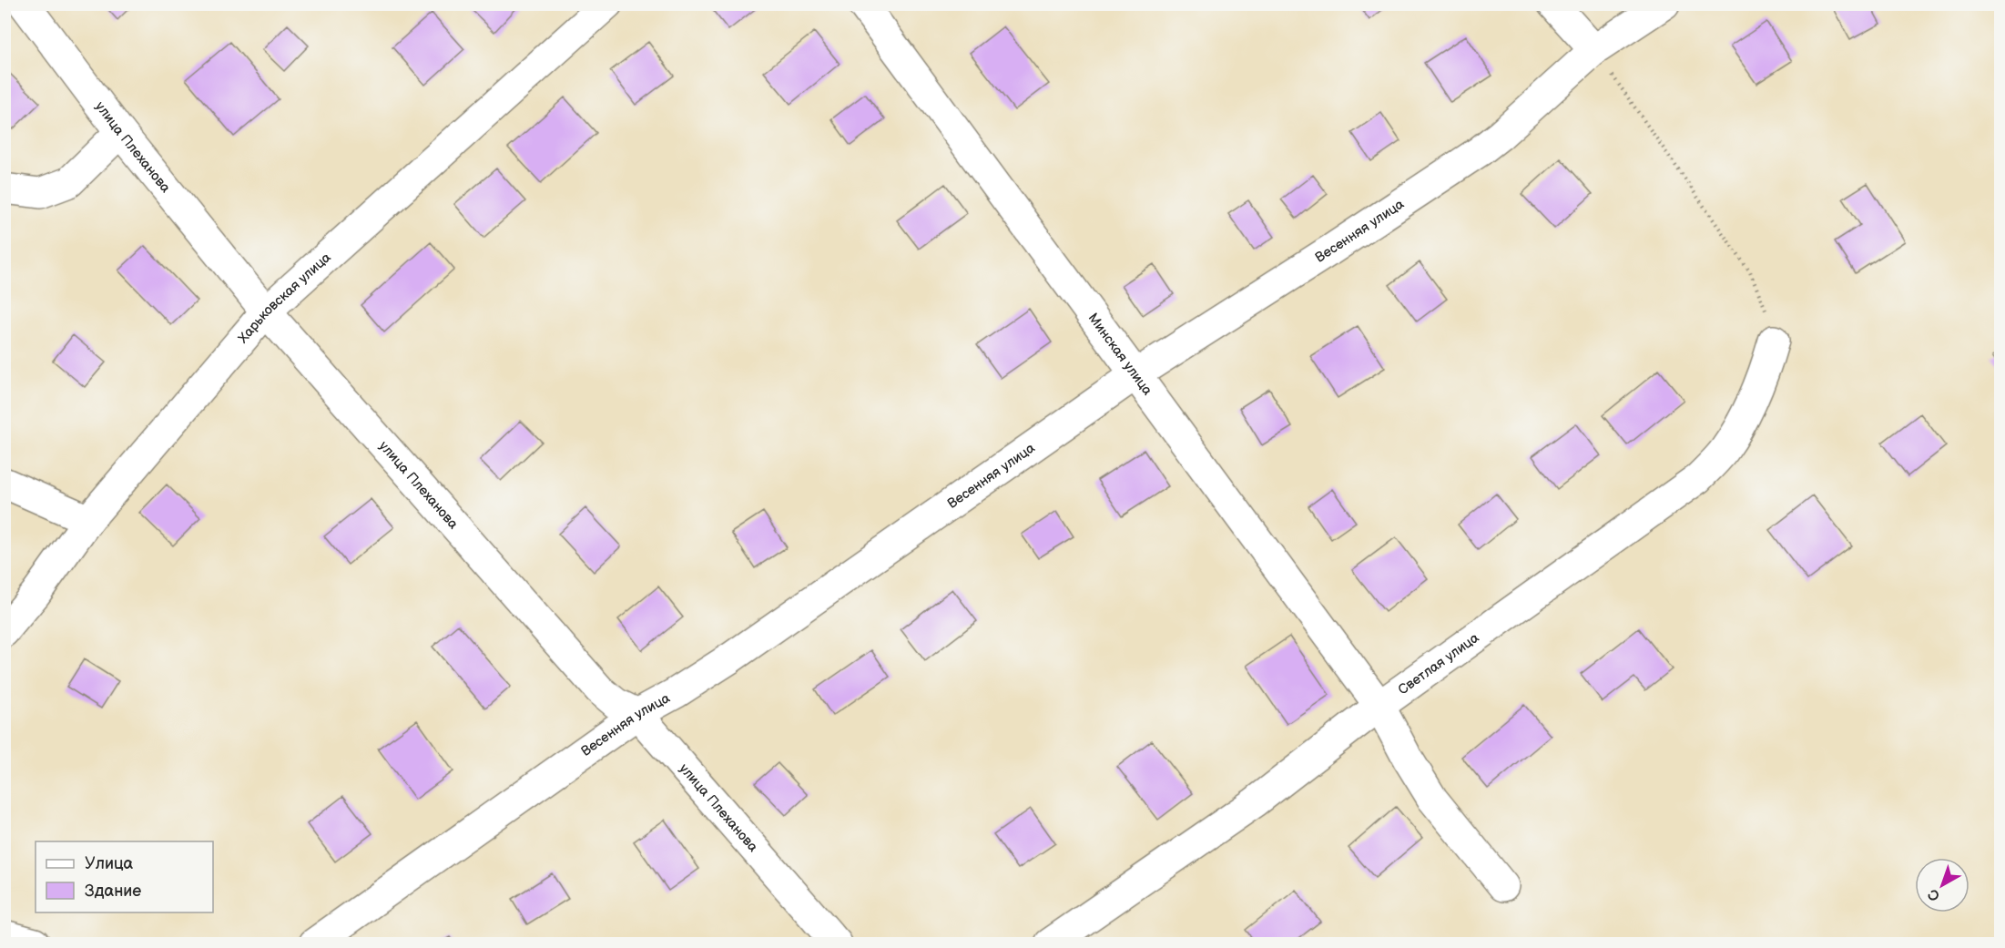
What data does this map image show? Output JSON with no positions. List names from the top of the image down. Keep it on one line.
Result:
{"streets":{"street":["улица Плеханова","Весенняя улица","Харьковская улица","Минская улица","Светлая улица"]},"crossings":[["улица Плеханова","Весенняя улица"],["улица Плеханова","Харьковская улица"],["Весенняя улица","Минская улица"],["Минская улица","Светлая улица"]],"legend":["Улица","Здание"],"north":"bottom left"}
